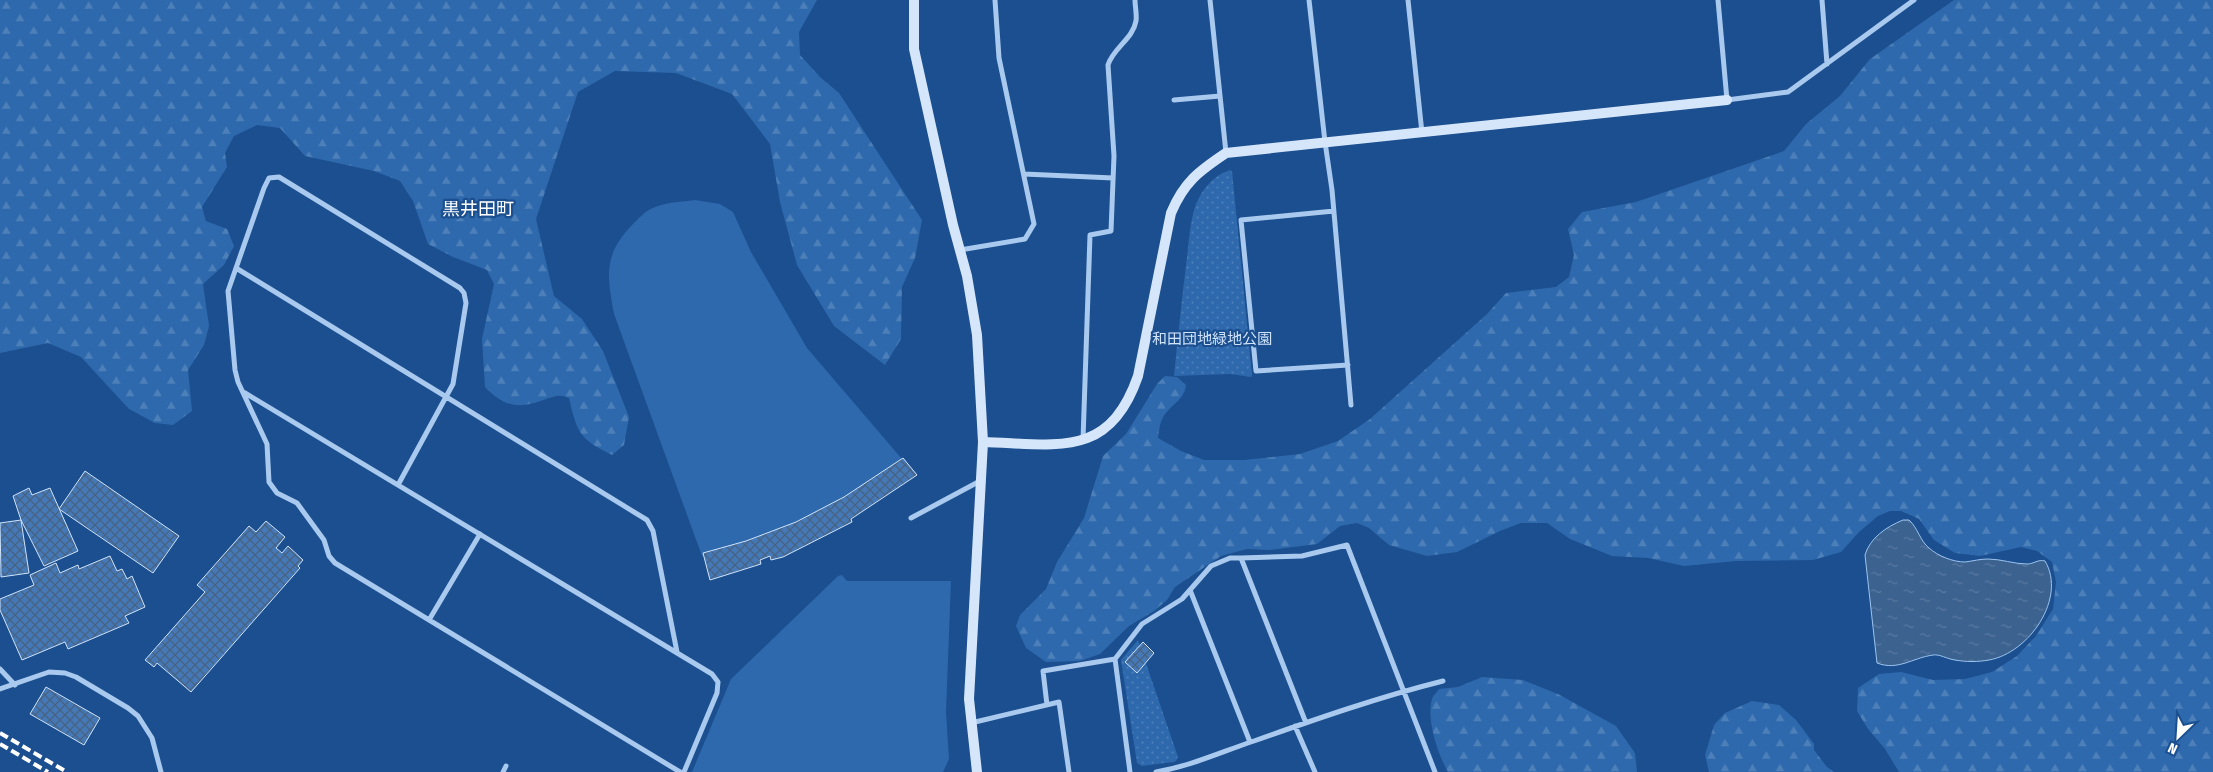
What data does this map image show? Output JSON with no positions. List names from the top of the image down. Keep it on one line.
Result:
{"districts":["黒井田町"],"parks":["和田団地緑地公園"],"north":"bottom left"}
